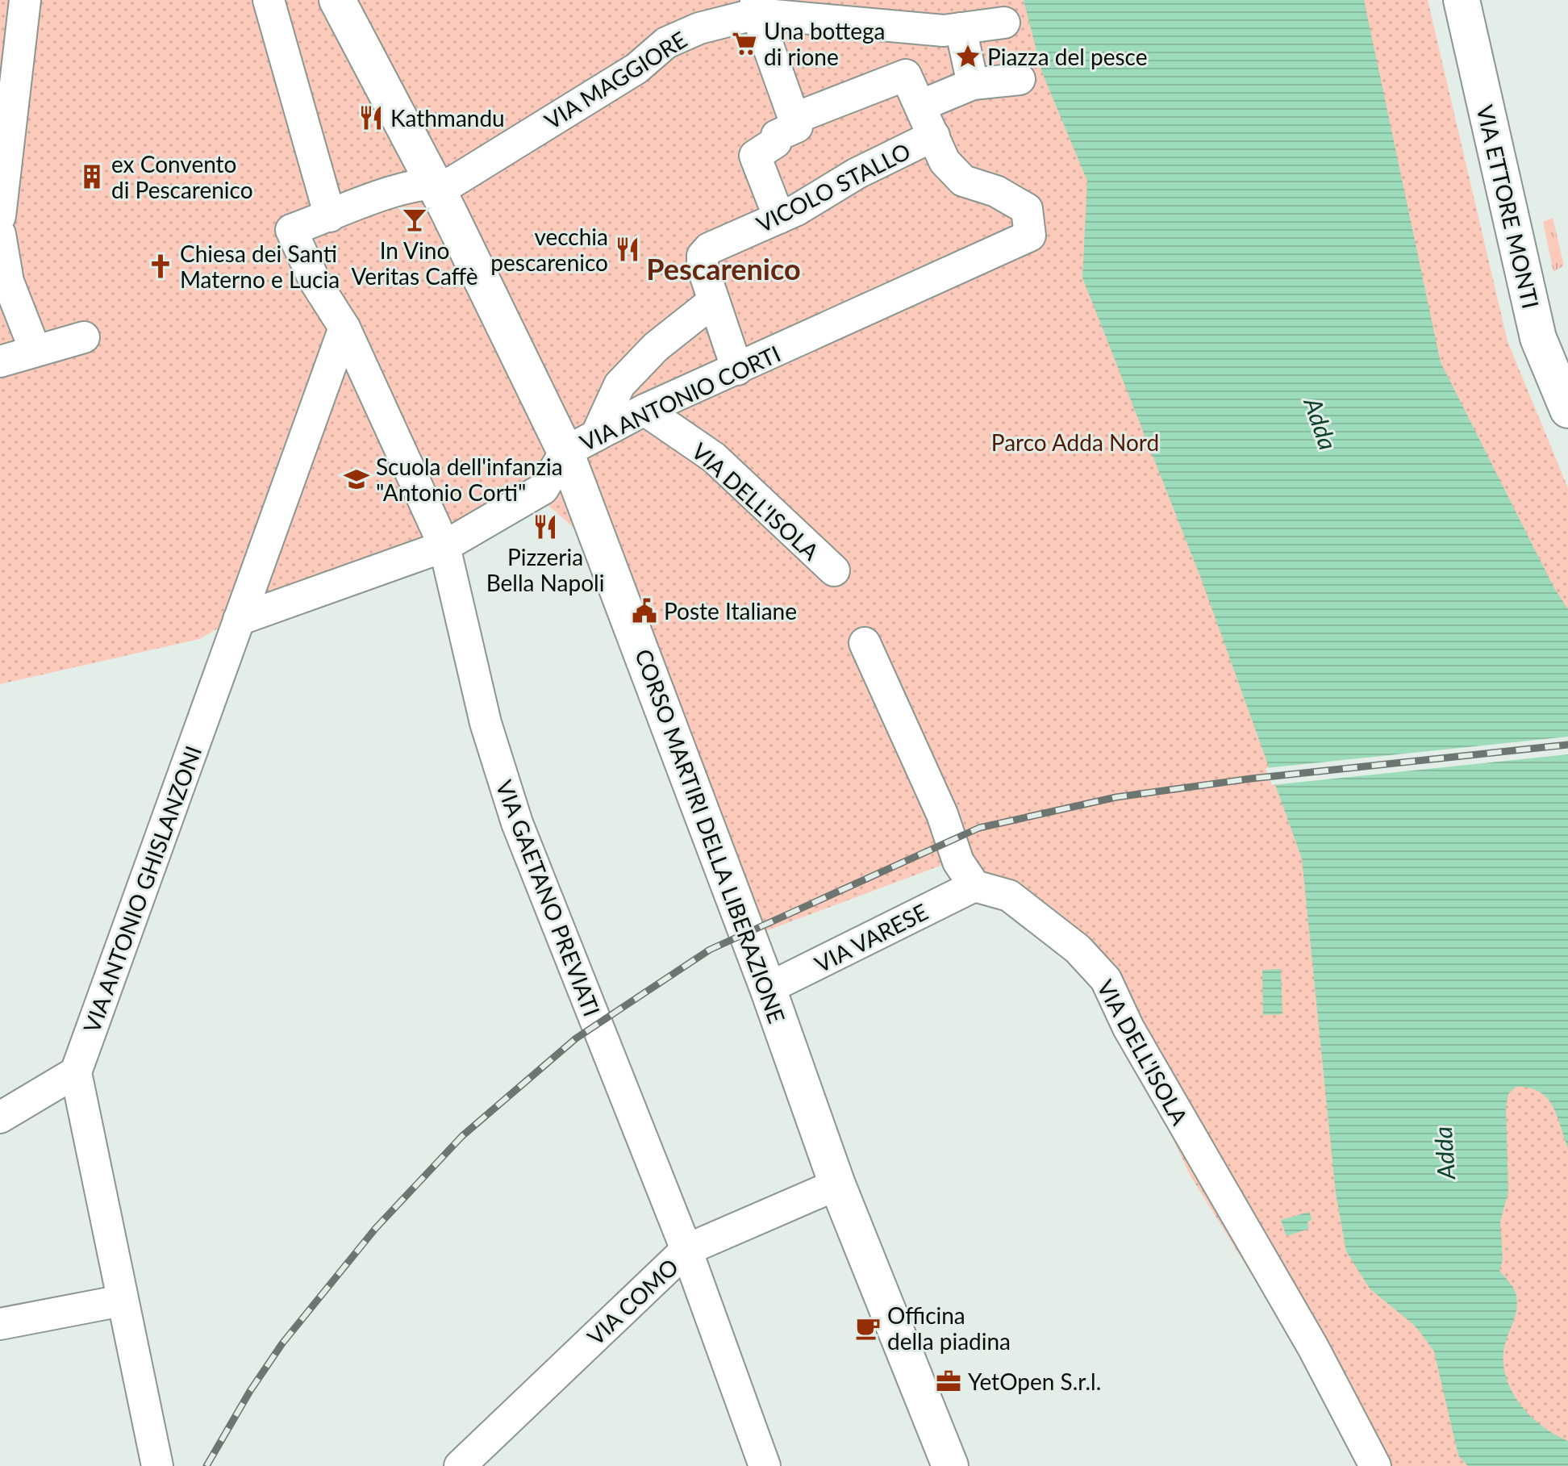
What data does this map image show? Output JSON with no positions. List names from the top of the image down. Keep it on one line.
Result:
{"streets":{"main road":["VIA ETTORE MONTI","CORSO MARTIRI DELLA LIBERAZIONE"],"street":["VIA MAGGIORE","VICOLO STALLO","VIA ANTONIO CORTI","VIA DELL'ISOLA","VIA ANTONIO GHISLANZONI","VIA GAETANO PREVIATI","VIA VARESE","VIA COMO"]},"crossings":[["VIA MAGGIORE","CORSO MARTIRI DELLA LIBERAZIONE"],["VIA MAGGIORE","VIA GAETANO PREVIATI"],["VICOLO STALLO","VIA ANTONIO CORTI"],["VIA ANTONIO CORTI","VIA DELL'ISOLA"],["VIA ANTONIO CORTI","CORSO MARTIRI DELLA LIBERAZIONE"],["VIA ANTONIO CORTI","VIA ANTONIO GHISLANZONI"],["VIA ANTONIO CORTI","VIA GAETANO PREVIATI"],["VIA DELL'ISOLA","VIA VARESE"],["CORSO MARTIRI DELLA LIBERAZIONE","VIA VARESE"],["CORSO MARTIRI DELLA LIBERAZIONE","VIA COMO"],["VIA ANTONIO GHISLANZONI","VIA GAETANO PREVIATI"],["VIA GAETANO PREVIATI","VIA COMO"]],"districts":["Pescarenico"],"water":["Adda"],"parks":["Parco Adda Nord"],"places":{"supermarket":["Una bottega di rione"],"place":["Piazza del pesce"],"restaurant":["Kathmandu","vecchia pescarenico","Pizzeria Bella Napoli"],"building":["ex Convento di Pescarenico"],"bar":["In Vino Veritas Caffè"],"church":["Chiesa dei Santi Materno e Lucia"],"school or university":["Scuola dell'infanzia \"Antonio Corti\""],"public building":["Poste Italiane"],"cafe":["Officina della piadina"],"office":["YetOpen S.r.l."]}}
